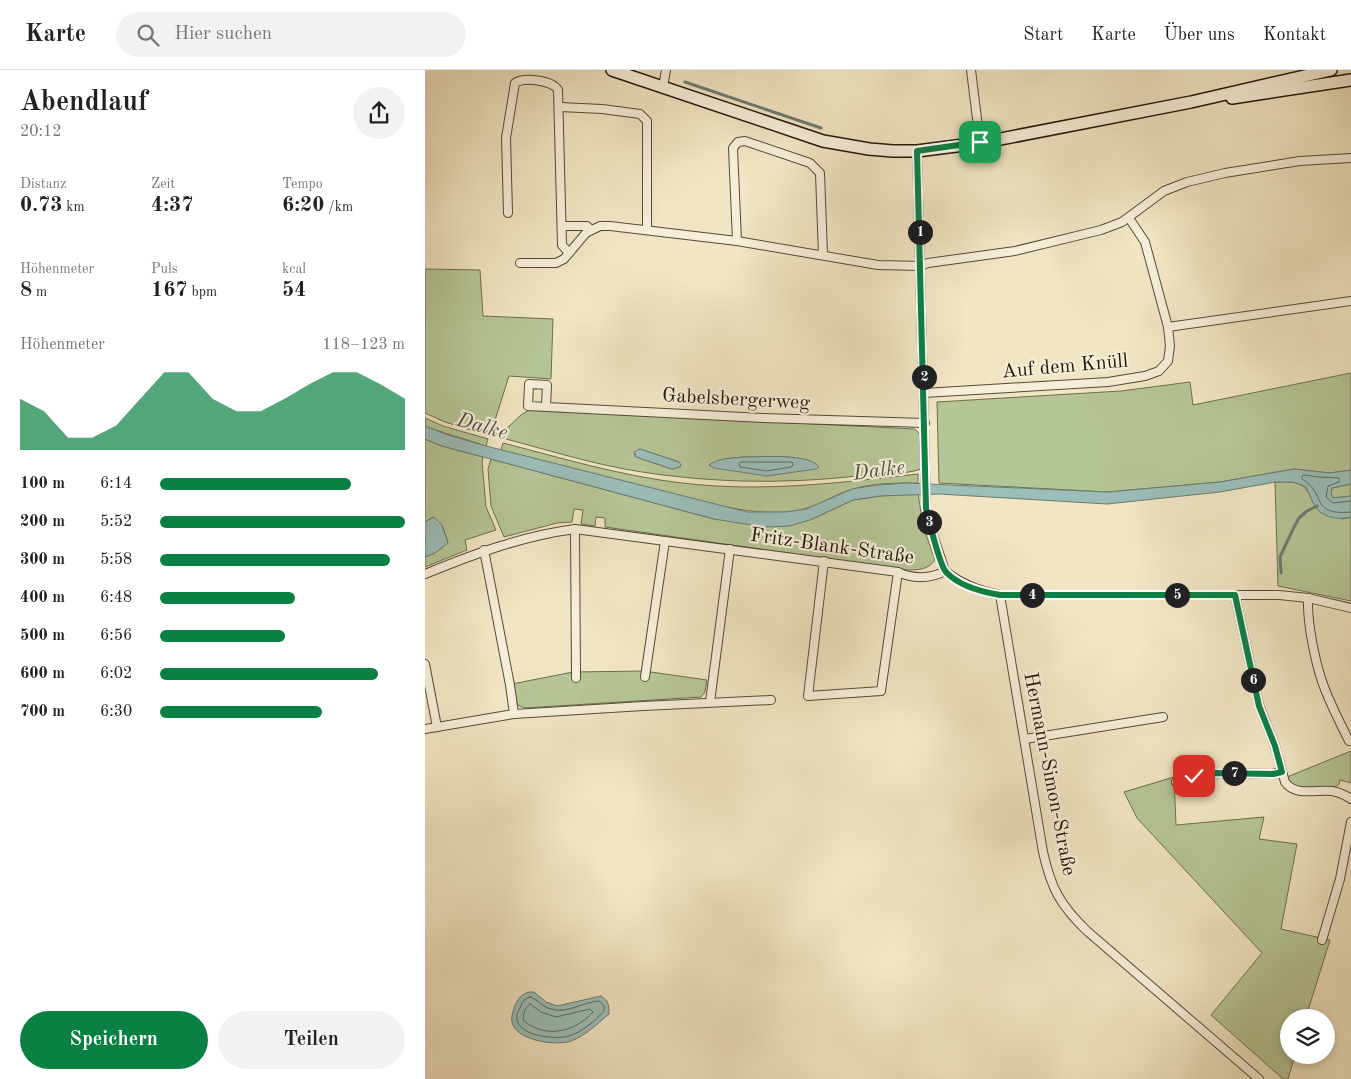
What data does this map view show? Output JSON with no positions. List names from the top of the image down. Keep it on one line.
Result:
{"streets":{"street":["Auf dem Knüll","Gabelsbergerweg","Fritz-Blank-Straße","Hermann-Simon-Straße"]},"water":["Dalke"],"page":{"header":"Karte","search":"Hier suchen","nav":["Start","Karte","Über uns","Kontakt"],"heading":["Abendlauf","20:12"],"stats":[["Distanz","0.73 km"],["Zeit","4:37"],["Tempo","6:20 /km"],["Höhenmeter","8 m"],["Puls","167 bpm"],["kcal","54"]],"pins":["1","2","3","4","5","6","7"],"chart":["Höhenmeter","118–123 m"],"list":[{"name":"100 m","note":"6:14"},{"name":"200 m","note":"5:52"},{"name":"300 m","note":"5:58"},{"name":"400 m","note":"6:48"},{"name":"500 m","note":"6:56"},{"name":"600 m","note":"6:02"},{"name":"700 m","note":"6:30"}],"buttons":["Speichern","Teilen"]}}
